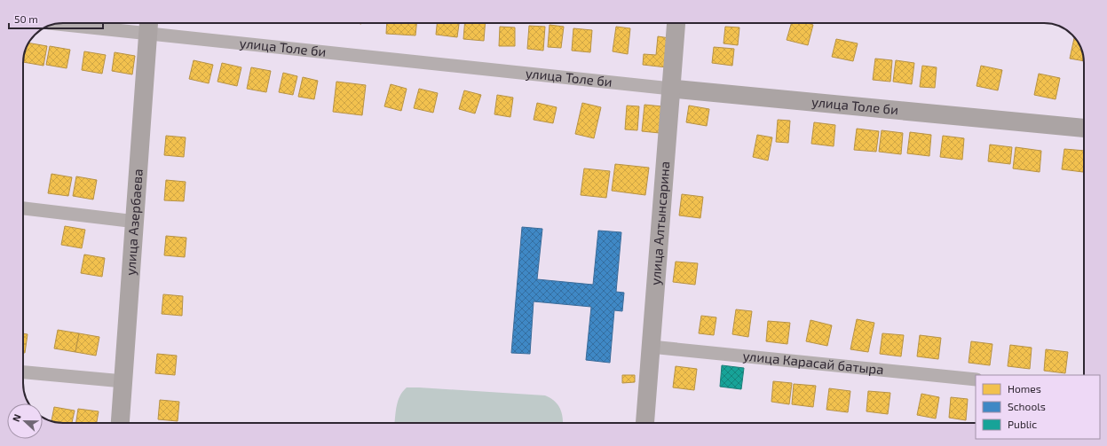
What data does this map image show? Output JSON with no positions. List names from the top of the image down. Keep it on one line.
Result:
{"streets":{"street":["улица Толе би","улица Азербаева","улица Алтынсарина","улица Карасай батыра"]},"crossings":[["улица Толе би","улица Азербаева"],["улица Толе би","улица Алтынсарина"],["улица Алтынсарина","улица Карасай батыра"]],"legend":["Homes","Schools","Public"],"scale_bar":"50 m","north":"left"}
